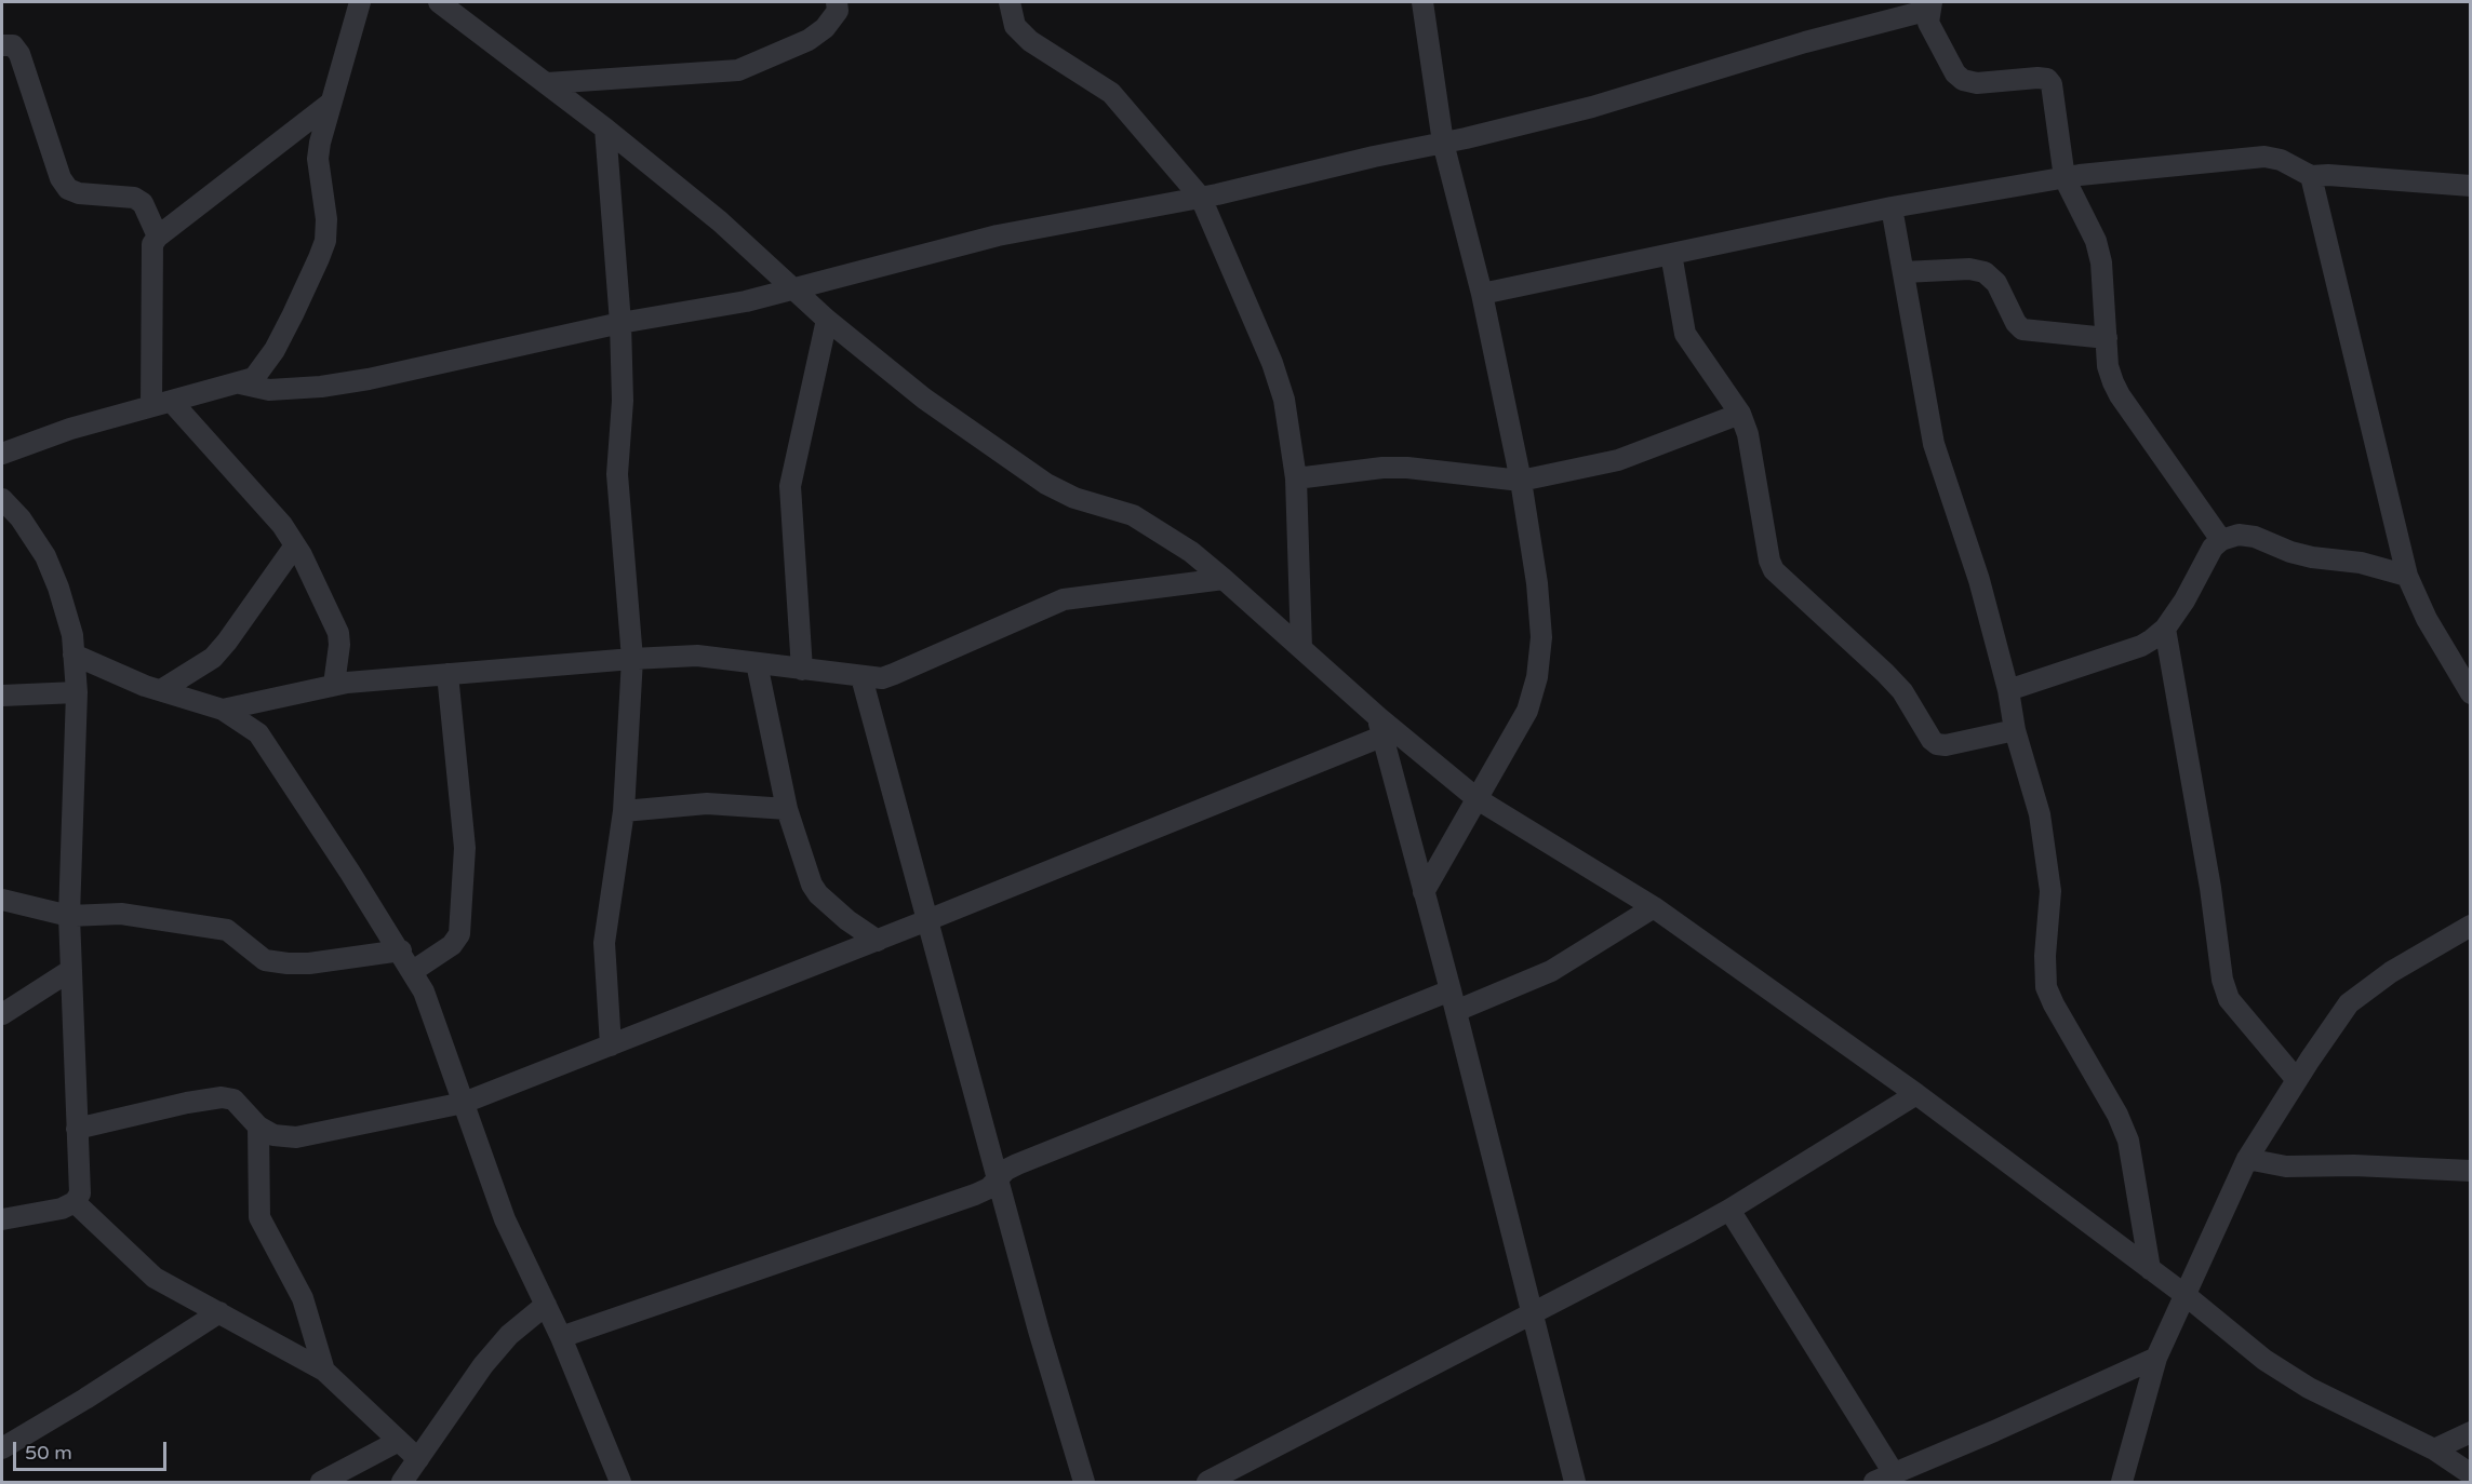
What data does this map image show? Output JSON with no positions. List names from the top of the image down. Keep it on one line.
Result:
{"scale_bar":"50 m"}
